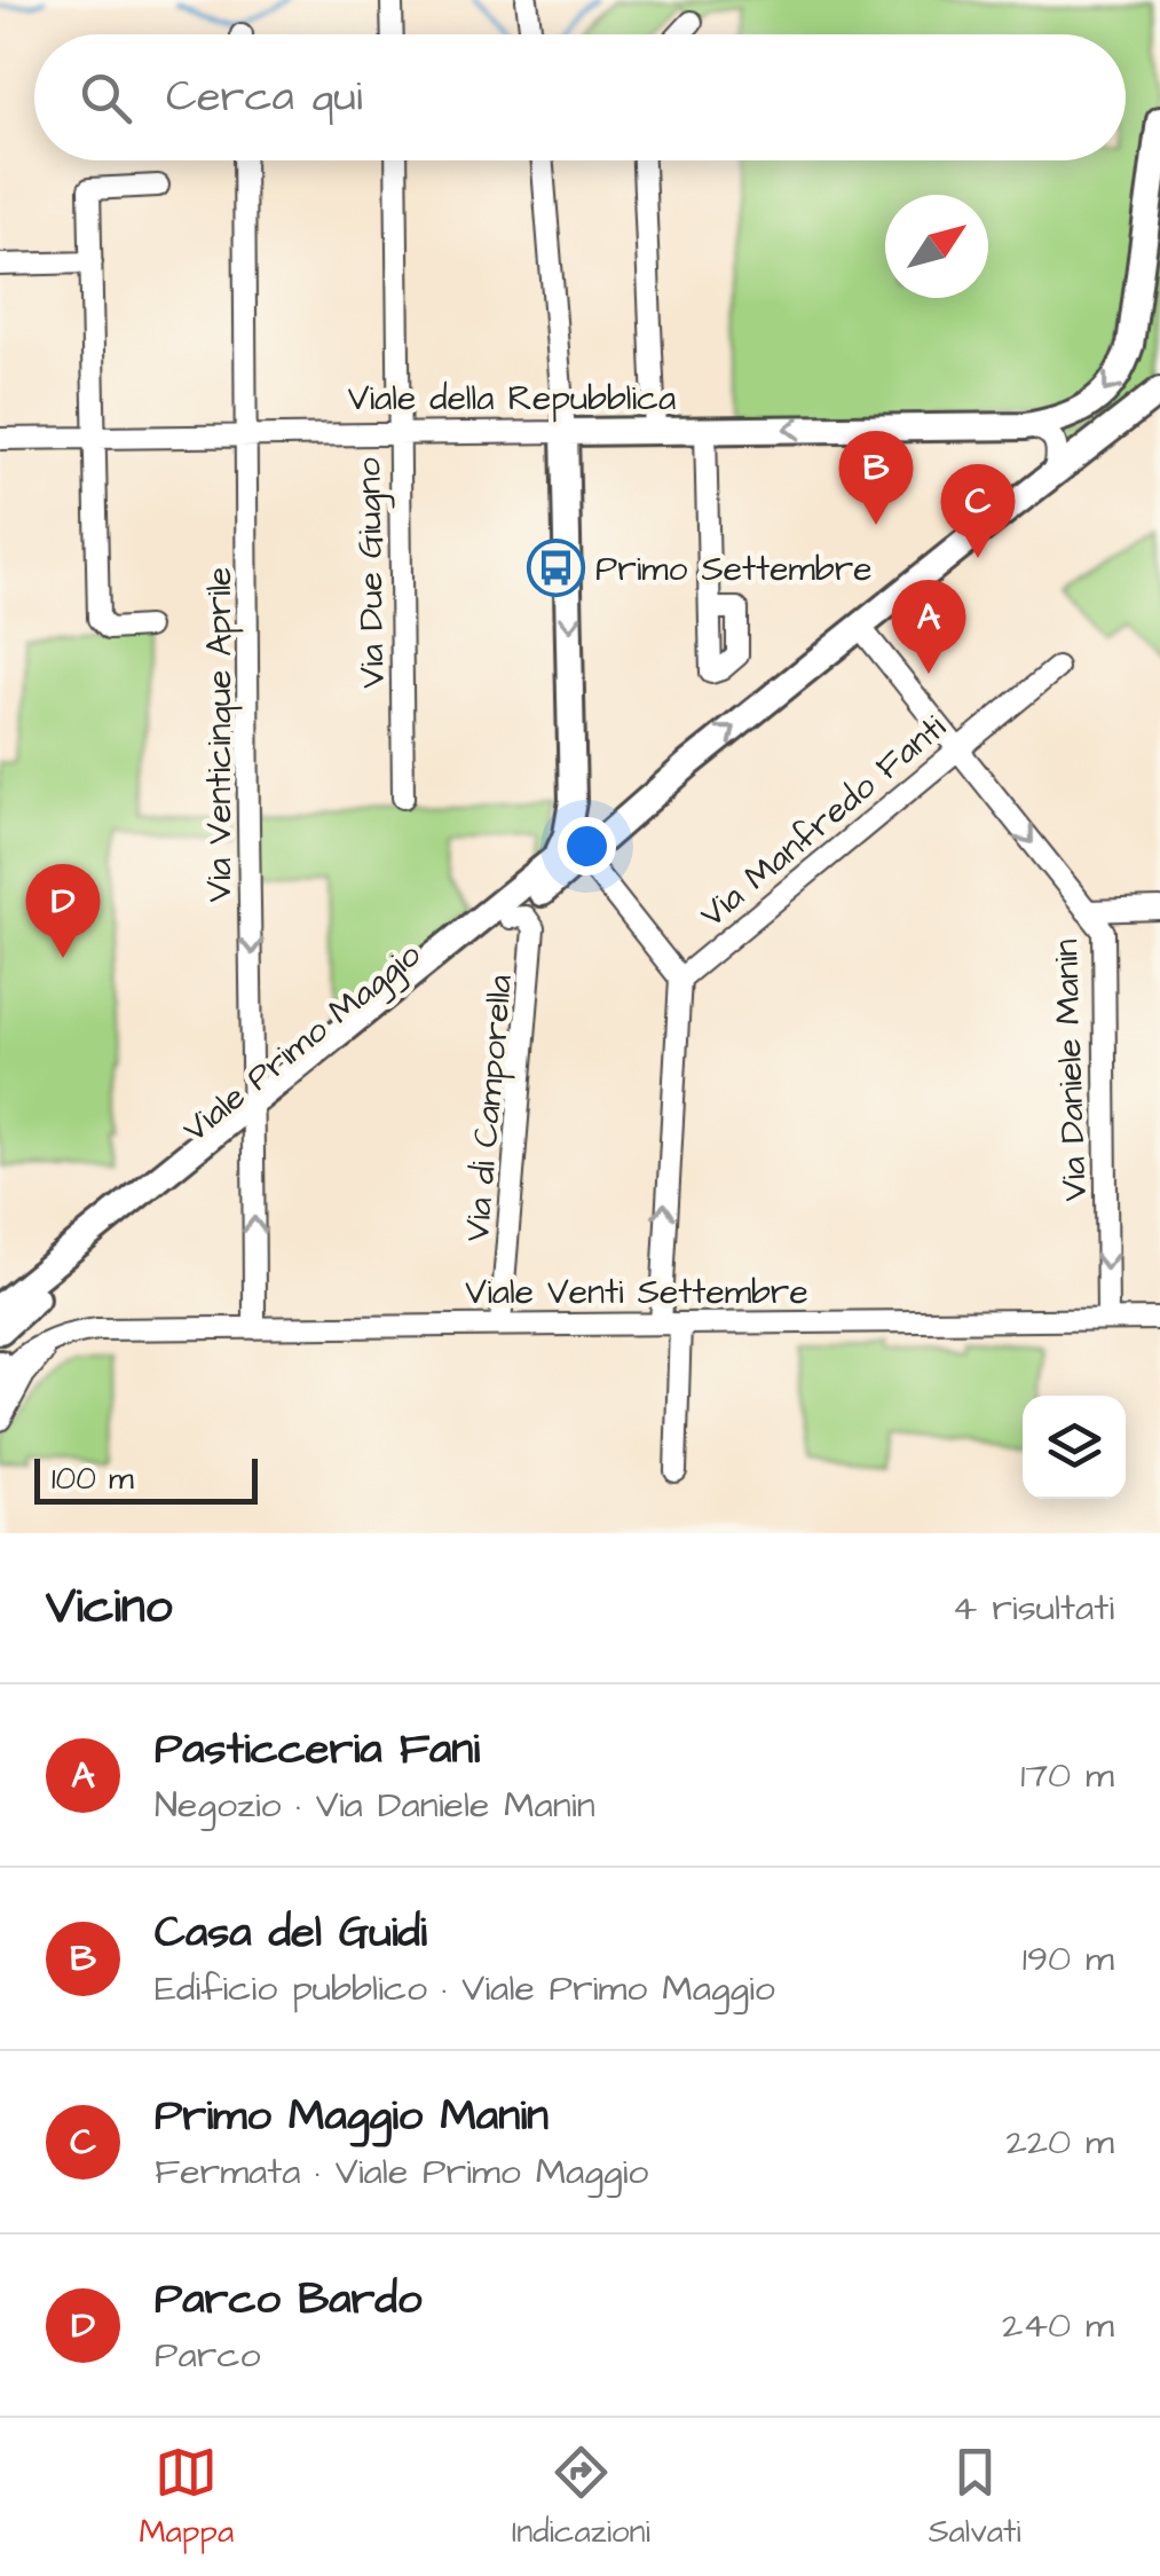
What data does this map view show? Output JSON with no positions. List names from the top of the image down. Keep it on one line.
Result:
{"streets":{"main road":["Viale della Repubblica","Viale Primo Maggio"],"street":["Via Due Giugno","Via Venticinque Aprile","Via Manfredo Fanti","Via Daniele Manin","Via di Camporella","Viale Venti Settembre"]},"crossings":[["Viale della Repubblica","Via Due Giugno"],["Viale della Repubblica","Via Venticinque Aprile"],["Via Venticinque Aprile","Viale Primo Maggio"],["Via Venticinque Aprile","Viale Venti Settembre"],["Via Manfredo Fanti","Via Daniele Manin"],["Viale Primo Maggio","Via Daniele Manin"],["Viale Primo Maggio","Via di Camporella"],["Via Daniele Manin","Viale Venti Settembre"],["Via di Camporella","Viale Venti Settembre"]],"one_way":["Via Daniele Manin"],"places":{"bus stop":["Primo Settembre"]},"scale_bar":"100 m","north":"top right","page":{"search":"Cerca qui","pins":["B","C","A","D"],"scale":"100 m","heading":["Vicino","4 risultati"],"list":[{"mark":"A","name":"Pasticceria Fani","note":"Negozio · Via Daniele Manin","value":"170 m"},{"mark":"B","name":"Casa del Guidi","note":"Edificio pubblico · Viale Primo Maggio","value":"190 m"},{"mark":"C","name":"Primo Maggio Manin","note":"Fermata · Viale Primo Maggio","value":"220 m"},{"mark":"D","name":"Parco Bardo","note":"Parco","value":"240 m"}],"nav":["Mappa","Indicazioni","Salvati"]}}
